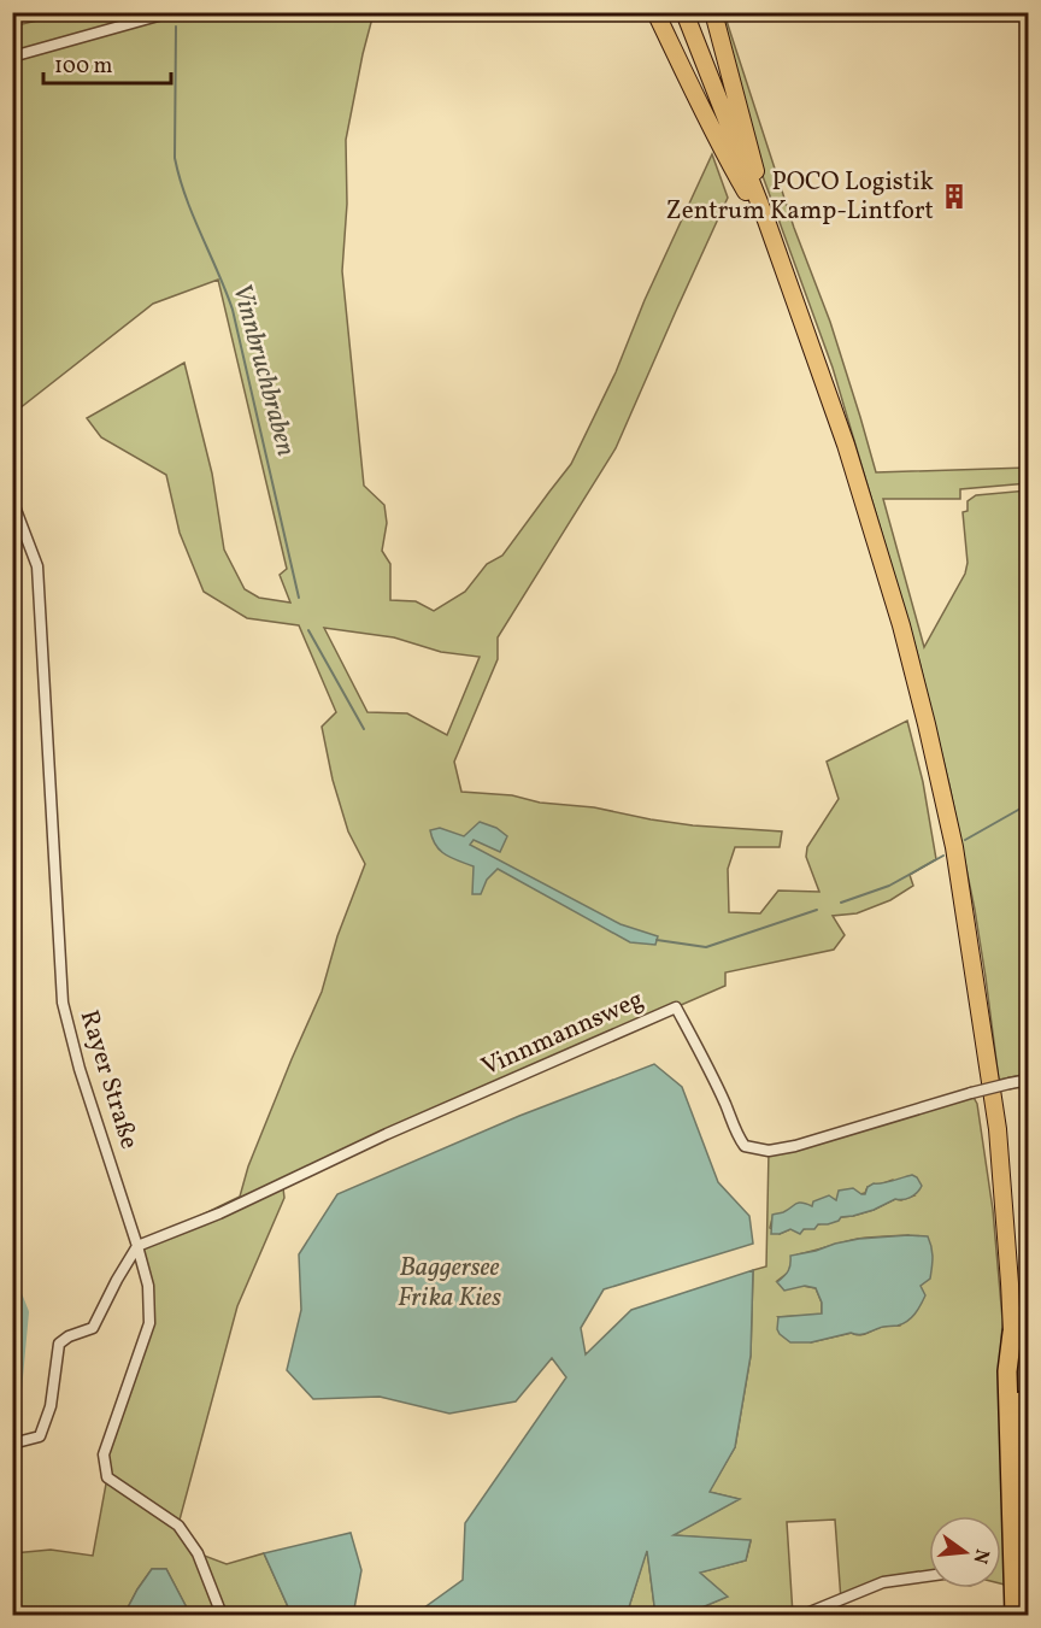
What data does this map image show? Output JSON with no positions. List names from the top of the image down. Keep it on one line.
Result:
{"streets":{"street":["Vinnmannsweg","Rayer Straße"]},"crossings":[["Vinnmannsweg","Rayer Straße"]],"water":["Vinnbruchbraben","Baggersee Frika Kies"],"places":{"building":["POCO Logistik Zentrum Kamp-Lintfort"]},"scale_bar":"100 m","north":"right"}
